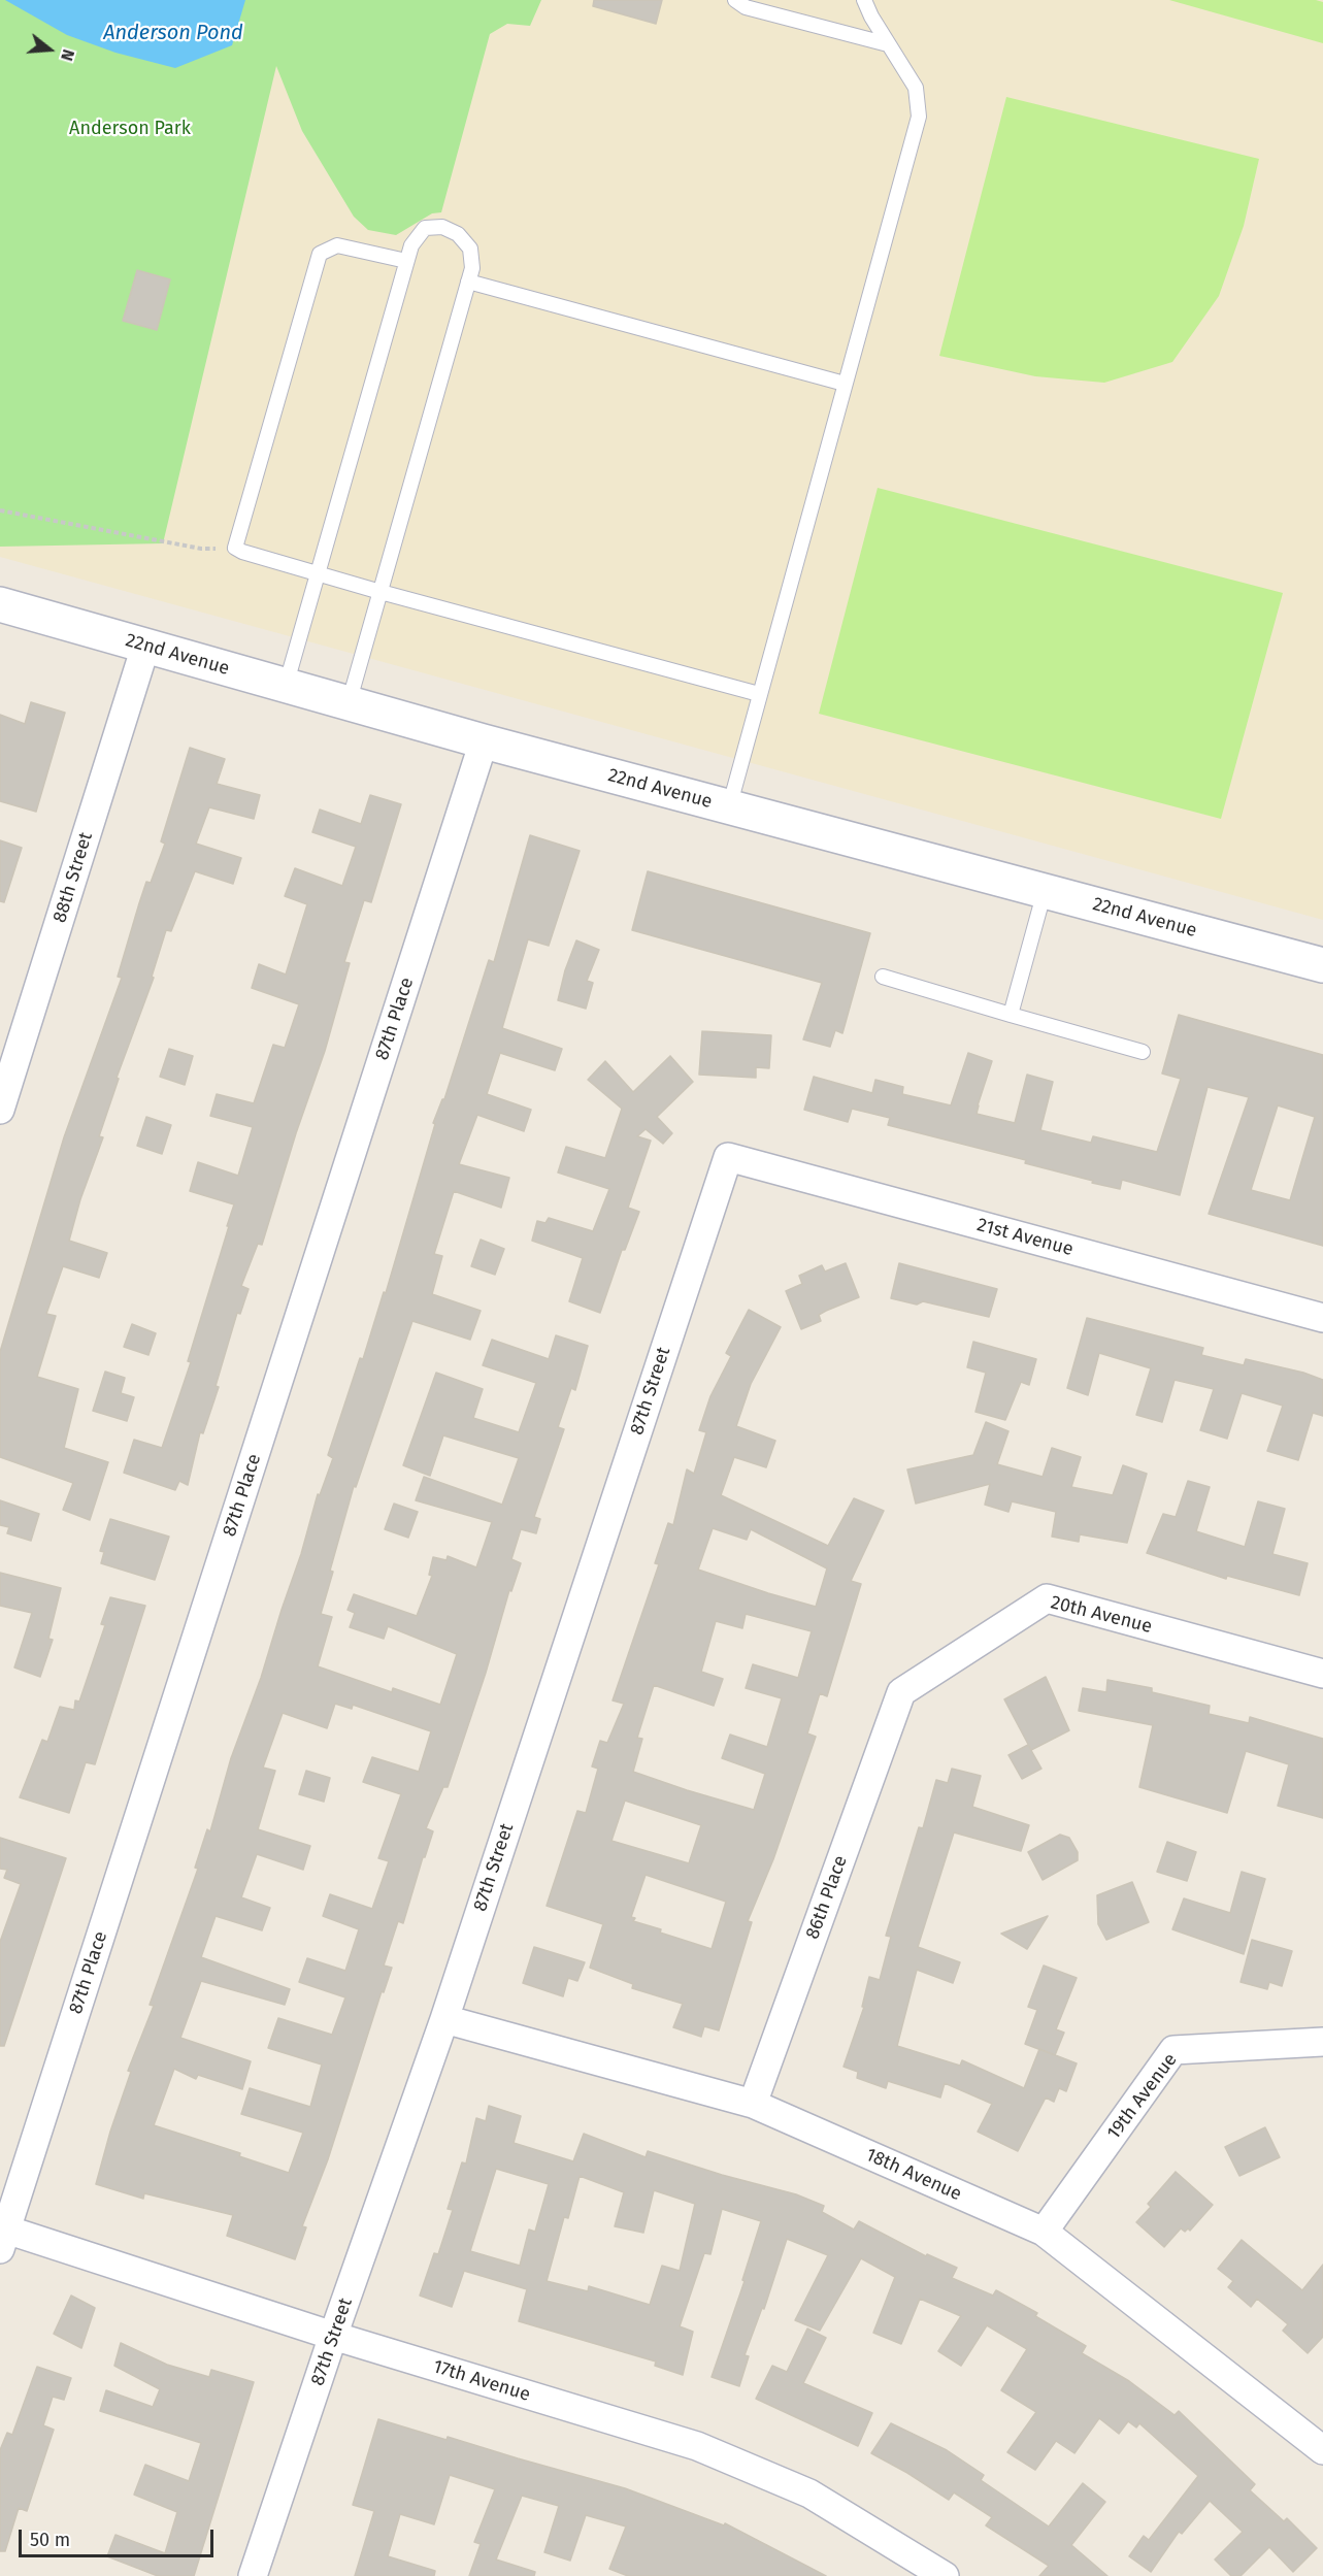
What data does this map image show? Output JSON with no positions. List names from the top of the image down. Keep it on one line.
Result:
{"streets":{"street":["22nd Avenue","88th Street","87th Place","21st Avenue","87th Street","20th Avenue","86th Place","19th Avenue","18th Avenue","17th Avenue"]},"crossings":[["22nd Avenue","88th Street"],["22nd Avenue","87th Place"],["87th Place","17th Avenue"],["21st Avenue","87th Street"],["87th Street","18th Avenue"],["87th Street","17th Avenue"],["20th Avenue","86th Place"],["86th Place","18th Avenue"],["19th Avenue","18th Avenue"]],"water":["Anderson Pond"],"parks":["Anderson Park"],"scale_bar":"50 m","north":"right"}
